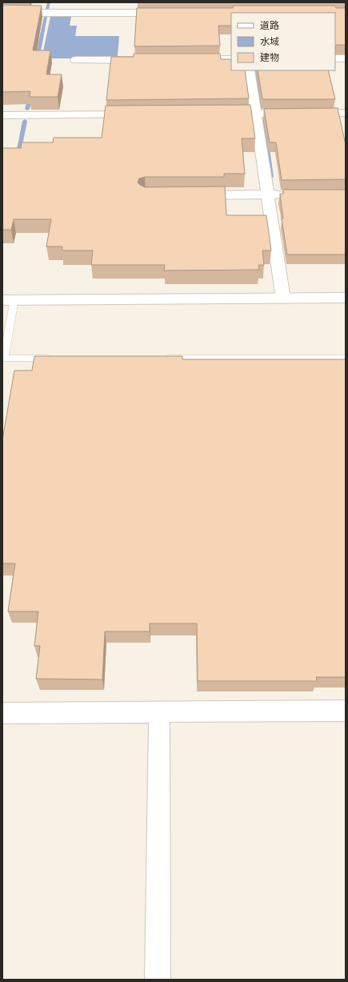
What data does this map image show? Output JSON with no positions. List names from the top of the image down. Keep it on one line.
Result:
{"legend":["道路","水域","建物"]}
